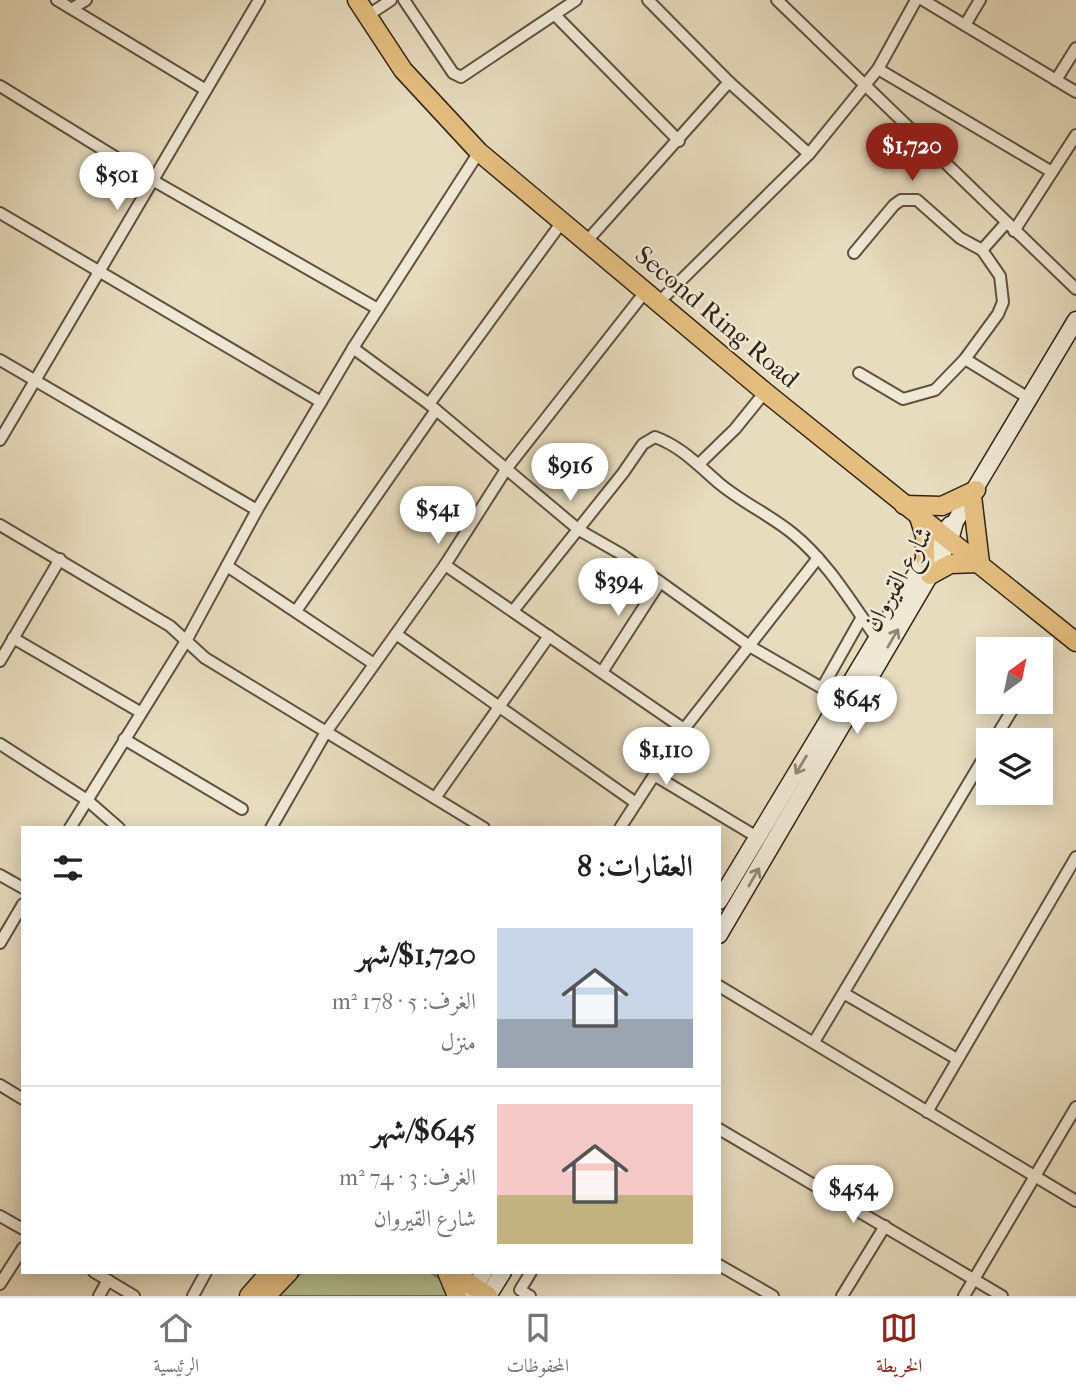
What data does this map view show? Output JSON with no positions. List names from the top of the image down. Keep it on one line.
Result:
{"streets":{"main road":["Second Ring Road","شارع القيروان"]},"crossings":[["Second Ring Road","شارع القيروان"]],"north":"top right","page":{"price":["$1,720","$501","$916","$541","$394","$645","$1,110","$454"],"heading":"العقارات: 8","list":[{"name":"$1,720/شهر","note":"الغرف: 5 · 178 m² · منزل"},{"name":"$645/شهر","note":"الغرف: 3 · 74 m² · شارع القيروان"}],"tabs":["الخريطة","المحفوظات","الرئيسية"]}}
